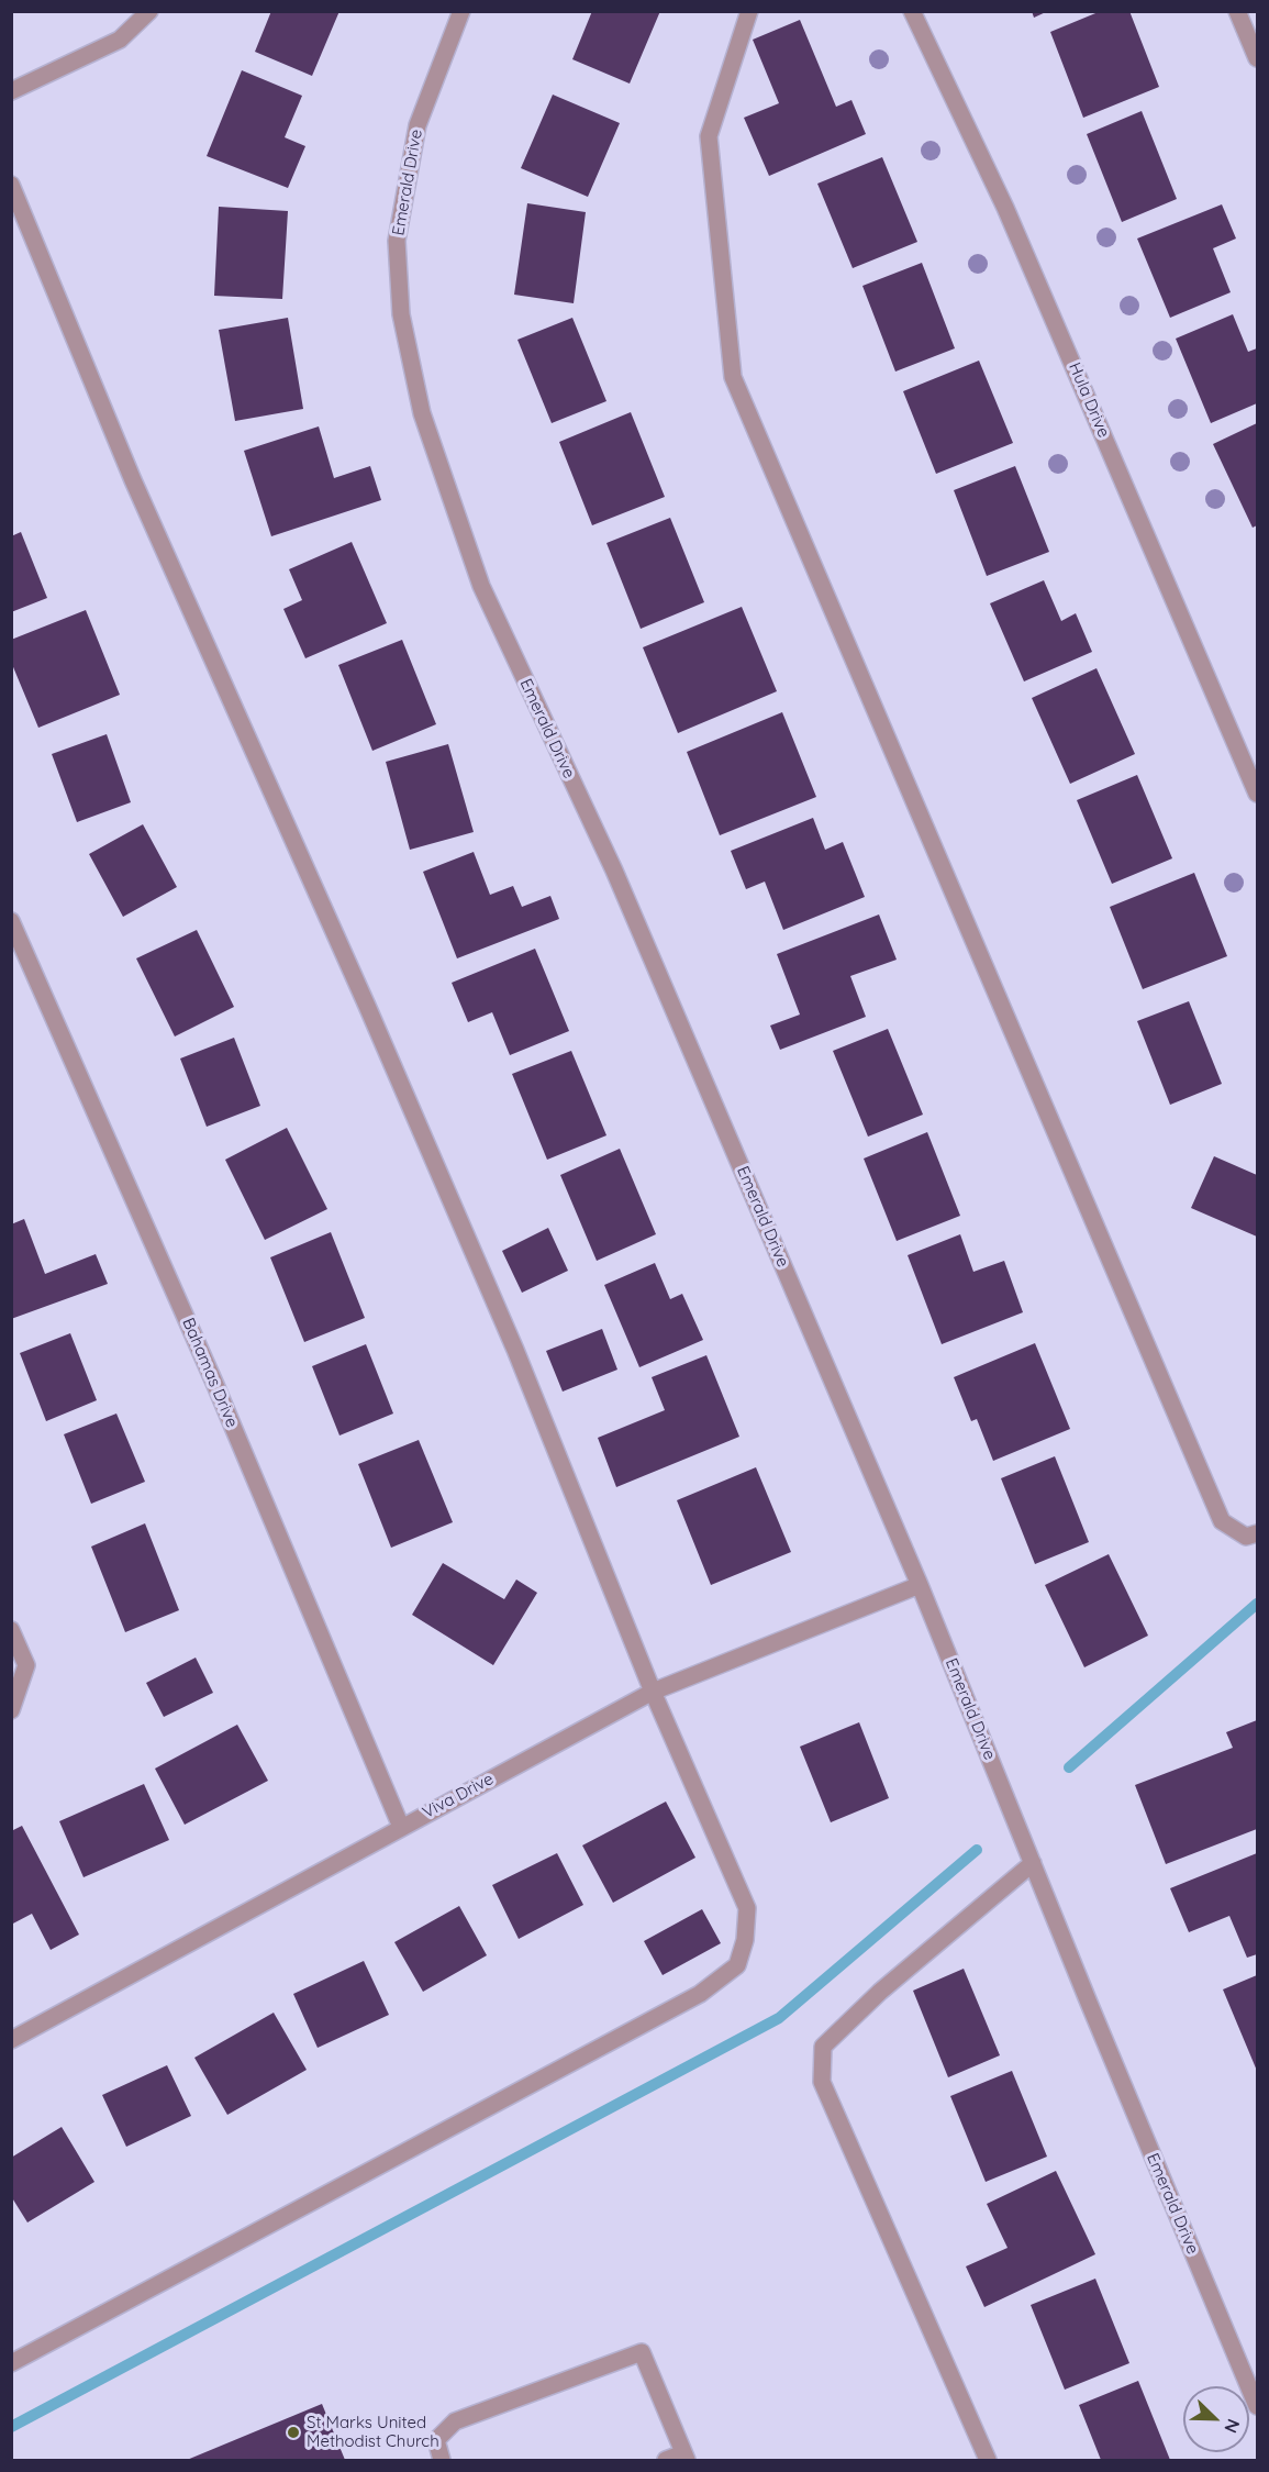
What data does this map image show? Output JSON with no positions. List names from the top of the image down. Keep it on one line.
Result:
{"streets":{"street":["Emerald Drive","Hula Drive","Bahamas Drive","Viva Drive"]},"crossings":[["Emerald Drive","Viva Drive"],["Bahamas Drive","Viva Drive"]],"places":["St Marks United Methodist Church"],"north":"bottom right"}
